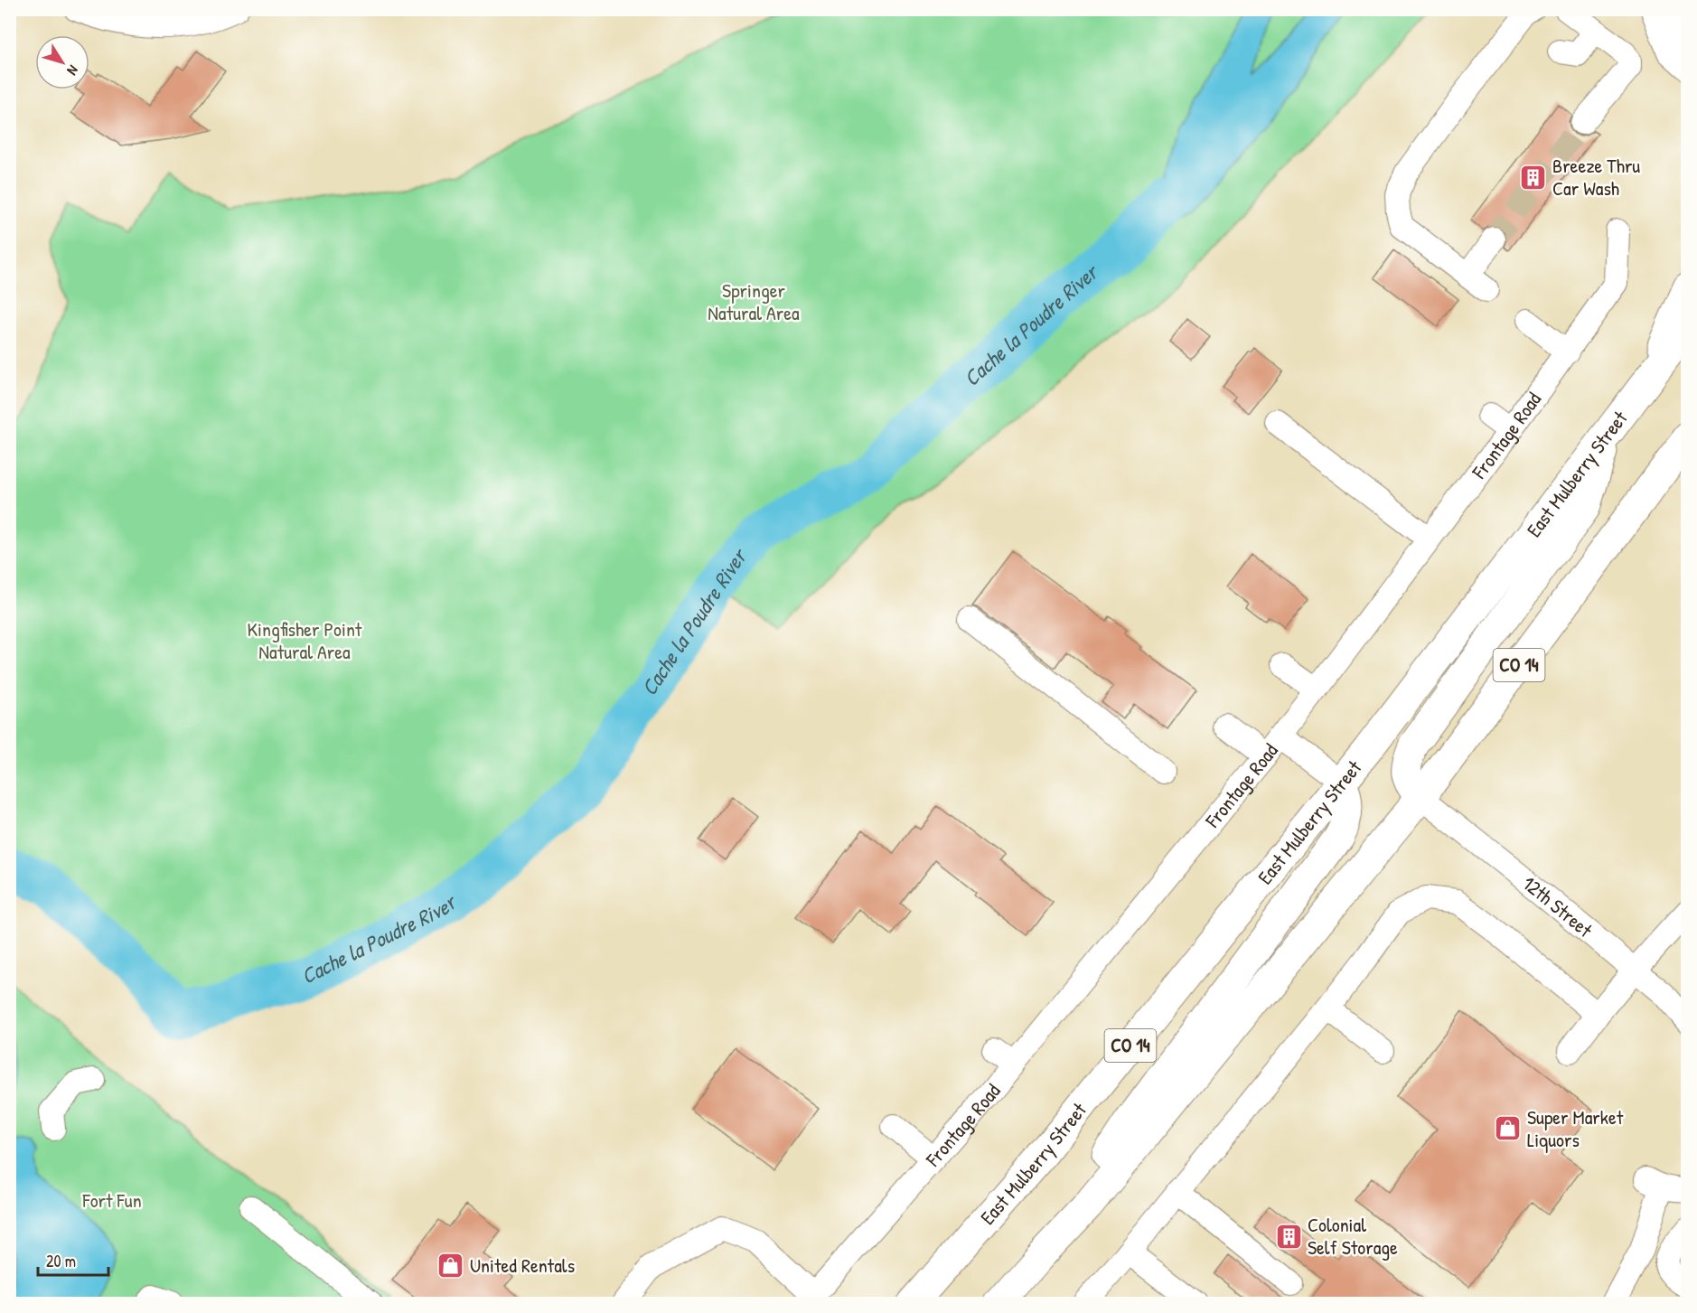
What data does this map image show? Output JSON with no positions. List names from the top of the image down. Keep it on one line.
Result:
{"streets":{"main road":["East Mulberry Street","CO 14"],"street":["Frontage Road","12th Street"]},"crossings":[["CO 14","12th Street"]],"water":["Cache la Poudre River"],"parks":["Springer Natural Area","Kingfisher Point Natural Area","Fort Fun"],"places":{"building":["Breeze Thru Car Wash","Colonial Self Storage"],"shop":["Super Market Liquors","United Rentals"]},"scale_bar":"20 m","north":"bottom right"}
